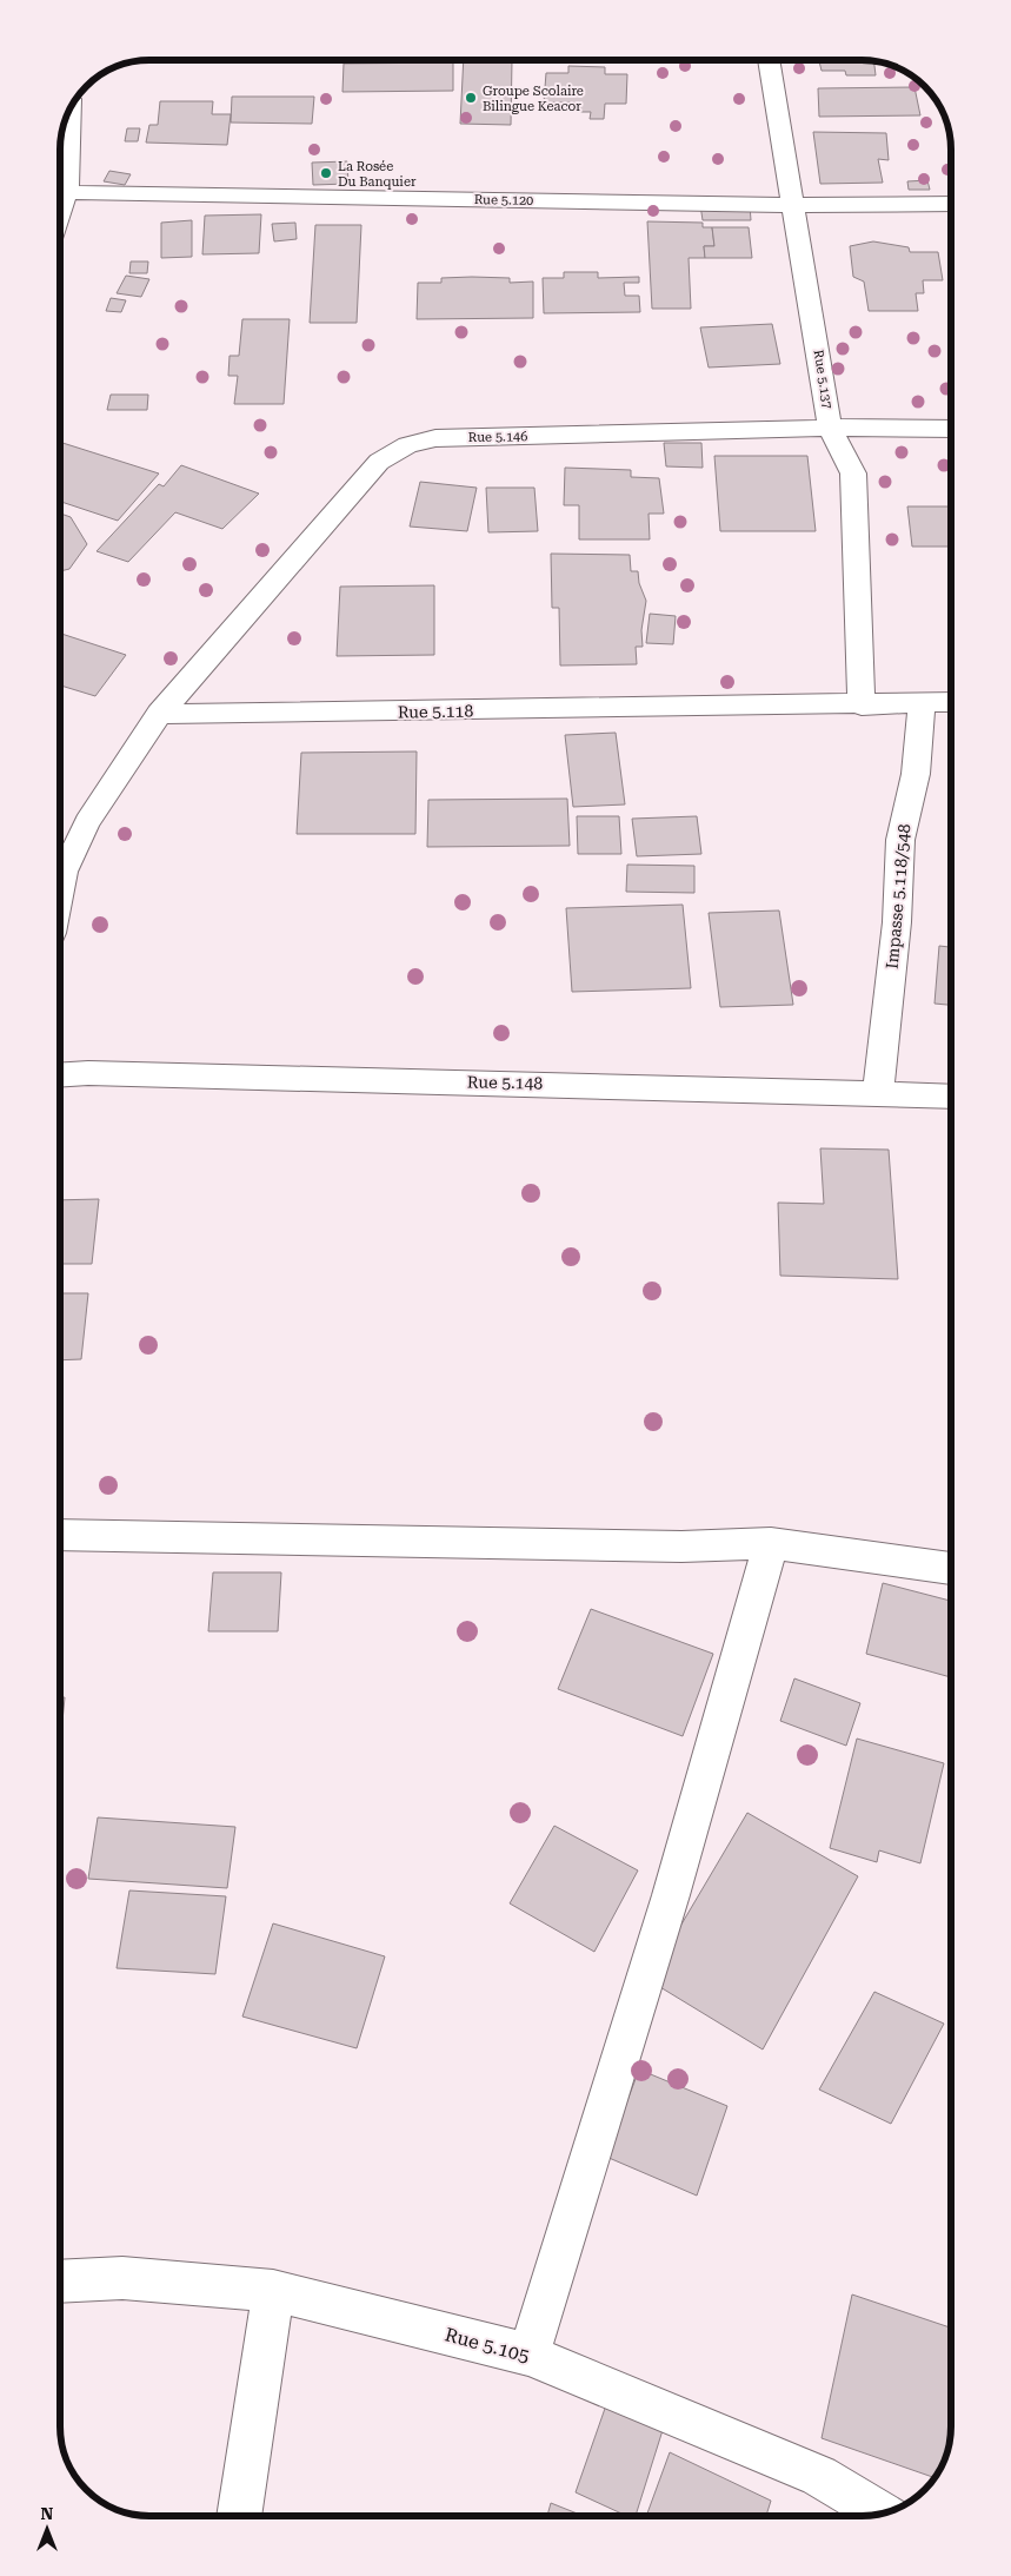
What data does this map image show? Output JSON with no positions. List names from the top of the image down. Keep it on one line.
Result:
{"streets":{"street":["Rue 5.120","Rue 5.137","Rue 5.146","Rue 5.118","Impasse 5.118/548","Rue 5.148","Rue 5.105"]},"crossings":[["Rue 5.120","Rue 5.137"],["Rue 5.137","Rue 5.146"],["Rue 5.137","Rue 5.118"],["Rue 5.146","Rue 5.118"],["Rue 5.118","Impasse 5.118/548"],["Impasse 5.118/548","Rue 5.148"]],"places":["Groupe Scolaire Bilingue Keacor","La Rosée Du Banquier"],"north":"top"}
